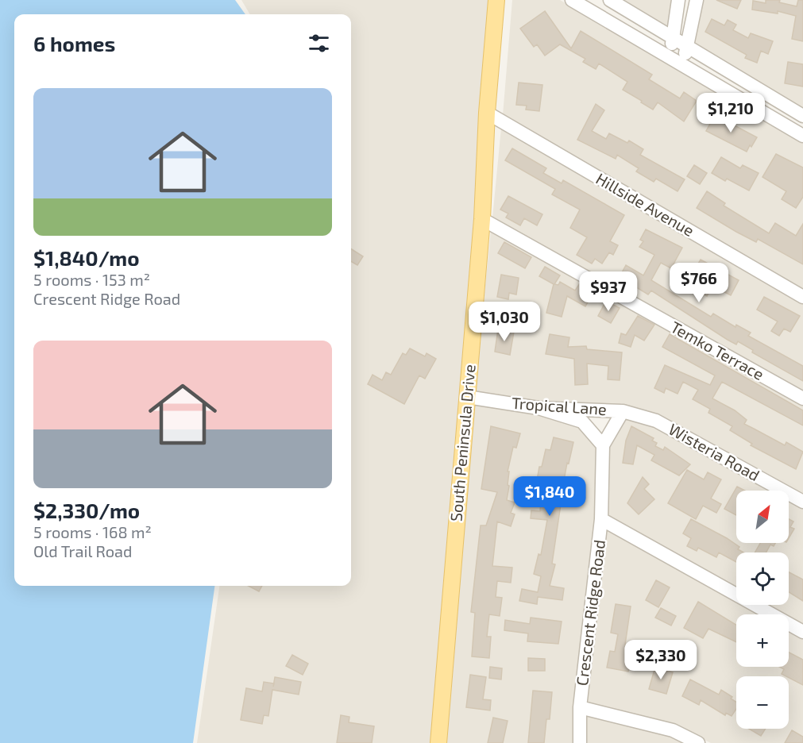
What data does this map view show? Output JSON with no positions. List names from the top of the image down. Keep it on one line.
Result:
{"streets":{"main road":["South Peninsula Drive"],"street":["Hillside Avenue","Temko Terrace","Tropical Lane","Wisteria Road","Crescent Ridge Road"]},"crossings":[["Hillside Avenue","South Peninsula Drive"],["Temko Terrace","South Peninsula Drive"],["Tropical Lane","South Peninsula Drive"],["Tropical Lane","Wisteria Road"]],"north":"top right","page":{"heading":"6 homes","list":[{"name":"$1,840/mo","note":"5 rooms · 153 m² · Crescent Ridge Road"},{"name":"$2,330/mo","note":"5 rooms · 168 m² · Old Trail Road"}],"price":["$1,210","$766","$937","$1,030","$1,840","$2,330"],"map_buttons":["+","−"]}}
